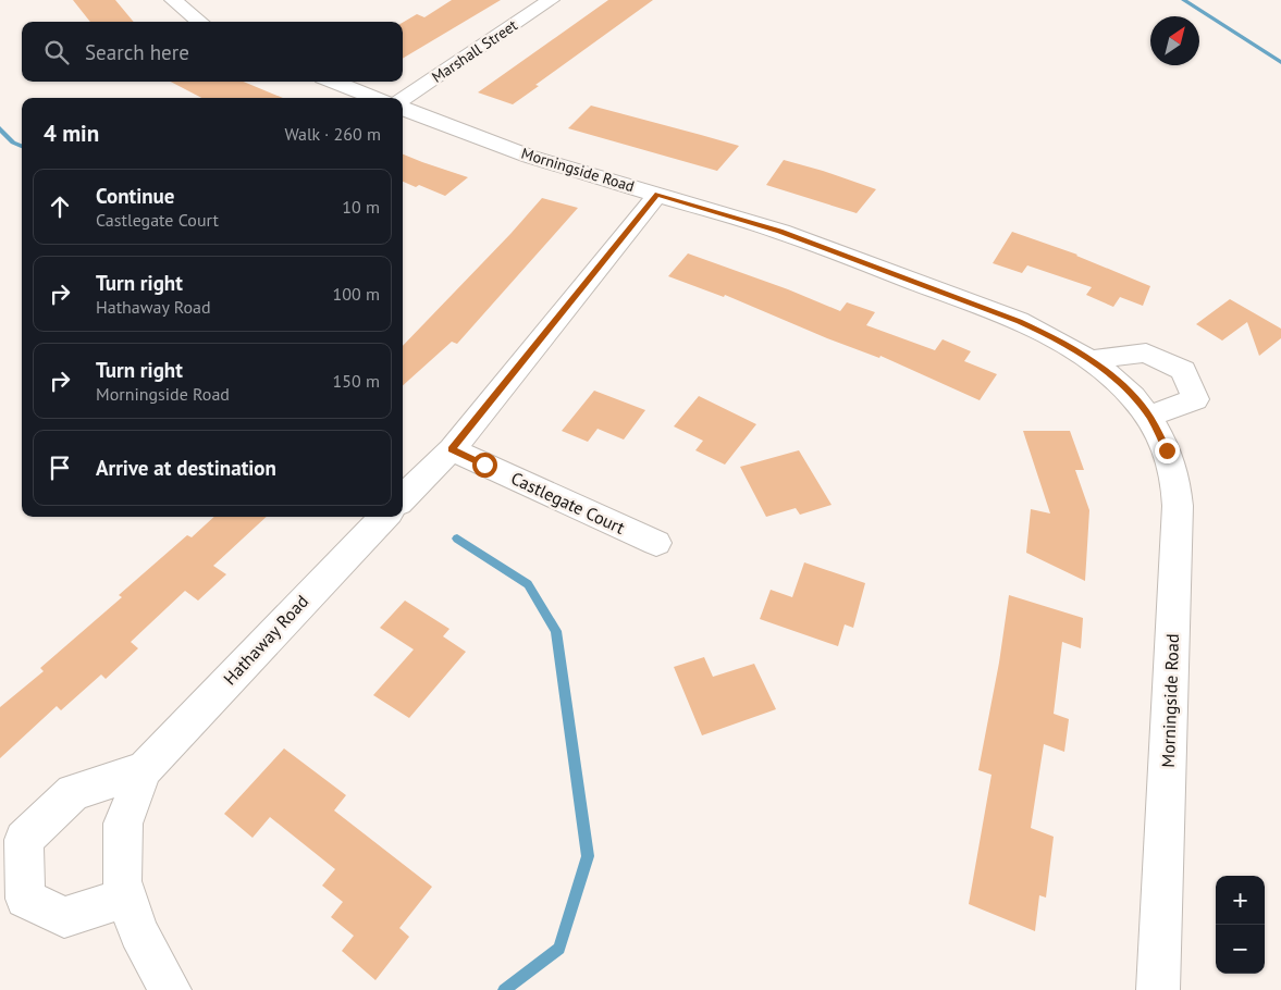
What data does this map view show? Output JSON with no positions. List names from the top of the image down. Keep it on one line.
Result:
{"streets":{"street":["Marshall Street","Morningside Road","Castlegate Court","Hathaway Road"]},"north":"top right","page":{"search":"Search here","heading":["4 min","Walk · 260 m"],"list":[["Continue","Castlegate Court","10 m"],["Turn right","Hathaway Road","100 m"],["Turn right","Morningside Road","150 m"],"Arrive at destination"],"map_buttons":["+","−"]}}
